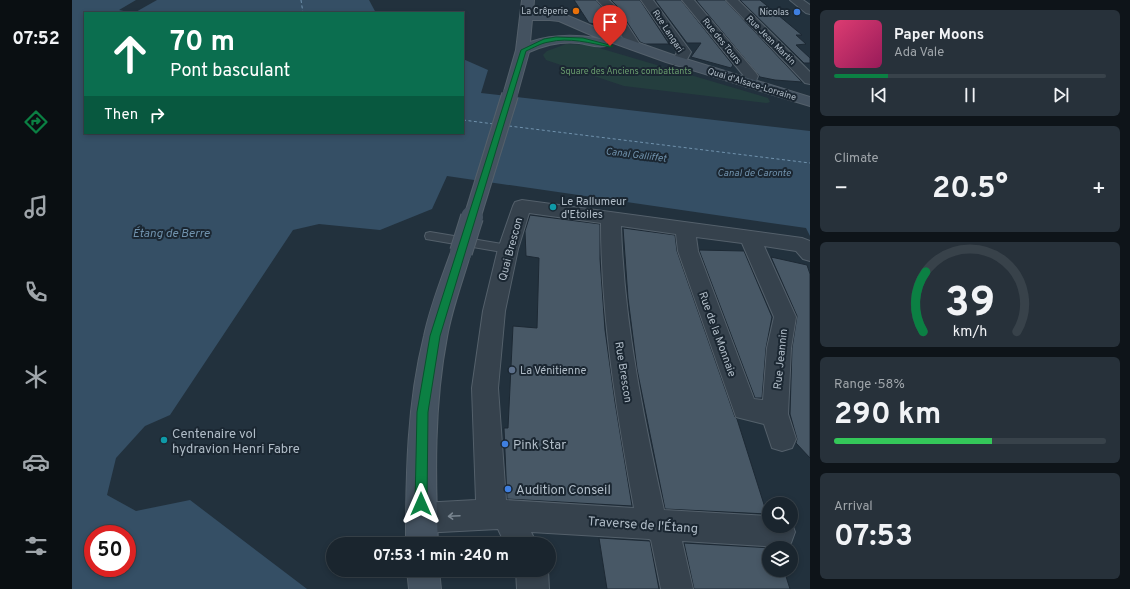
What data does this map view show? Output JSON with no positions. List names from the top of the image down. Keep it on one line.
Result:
{"streets":{"main road":["Quai d'Alsace-Lorraine"],"street":["Rue Langari","Rue Jean Martin","Rue des Tours","Quai Brescon","Rue de la Monnaie","Rue Jeannin","Rue Brescon","Traverse de l'Étang"]},"crossings":[["Rue Langari","Quai d'Alsace-Lorraine"],["Rue des Tours","Quai d'Alsace-Lorraine"],["Quai Brescon","Rue de la Monnaie"],["Quai Brescon","Rue Jeannin"],["Quai Brescon","Rue Brescon"],["Quai Brescon","Traverse de l'Étang"],["Rue de la Monnaie","Rue Jeannin"],["Rue Brescon","Traverse de l'Étang"]],"water":["Canal Galliffet","Canal de Caronte","Étang de Berre"],"parks":["Square des Anciens combattants"],"places":["La Crêperie","Nicolas","Le Rallumeur d'Etoiles","La Vénitienne","Centenaire vol hydravion Henri Fabre","Pink Star","Audition Conseil"],"page":{"tabs":"07:52","turn":["70 m","Pont basculant"],"song":["Paper Moons","Ada Vale"],"then":"Then","tile":["Climate",["Range · 58%","290 km"],["Arrival","07:53"]],"heat":["−","20.5°","+"],"limit":"50","trip":"07:53 · 1 min · 240 m","gauge":["39","km/h"]}}
